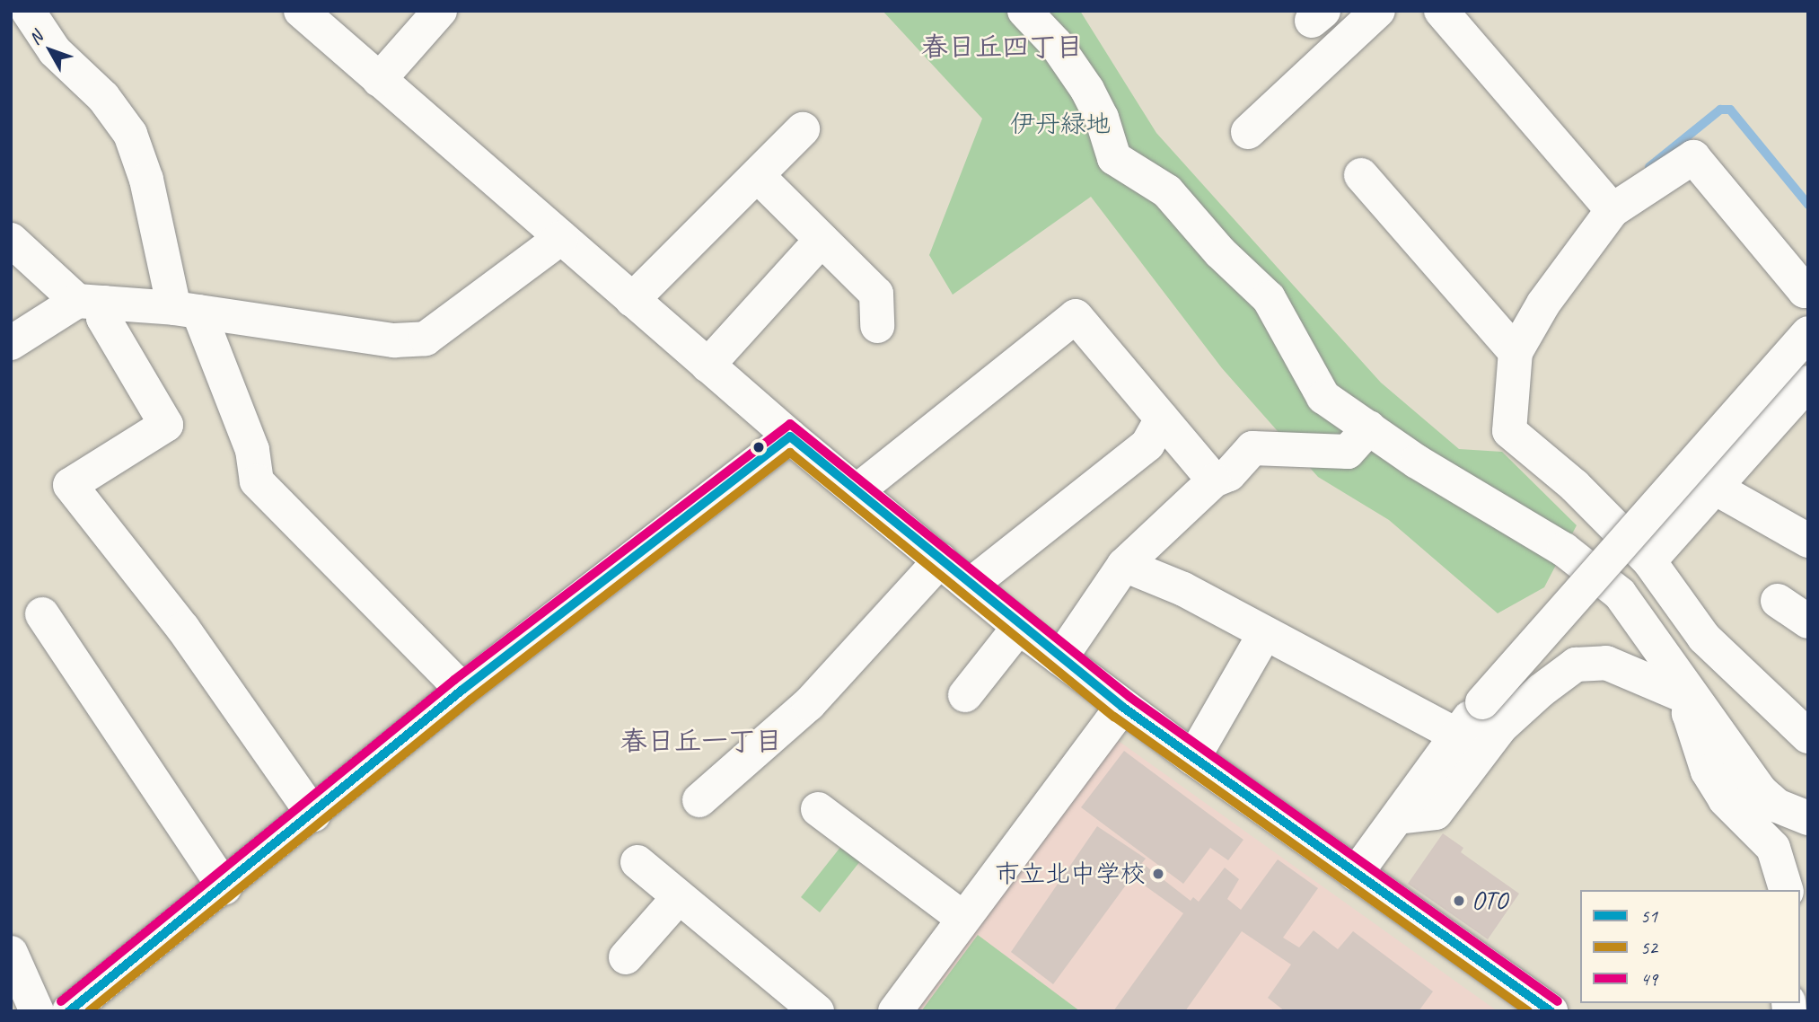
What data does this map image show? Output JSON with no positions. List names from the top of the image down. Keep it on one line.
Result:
{"districts":["春日丘四丁目","春日丘一丁目"],"parks":["伊丹緑地"],"places":["市立北中学校","OTO"],"lines":["transit line 49","transit line 51","transit line 52"],"legend":["51","52","49"],"north":"top left"}
